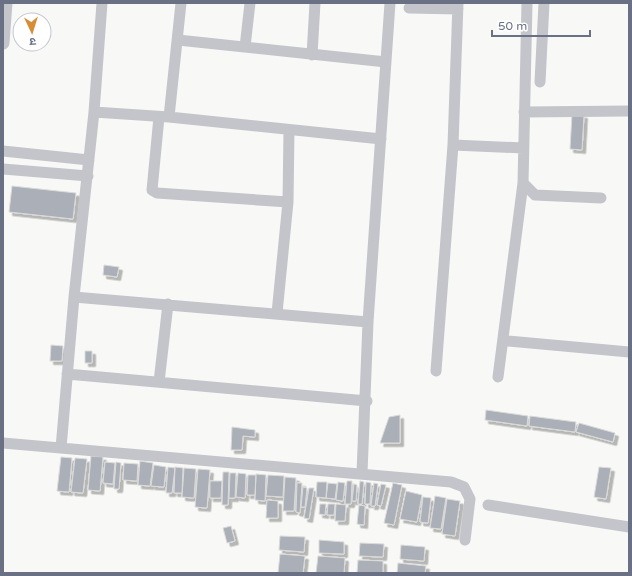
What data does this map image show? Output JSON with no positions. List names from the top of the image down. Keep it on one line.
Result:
{"scale_bar":"50 m","north":"bottom"}
